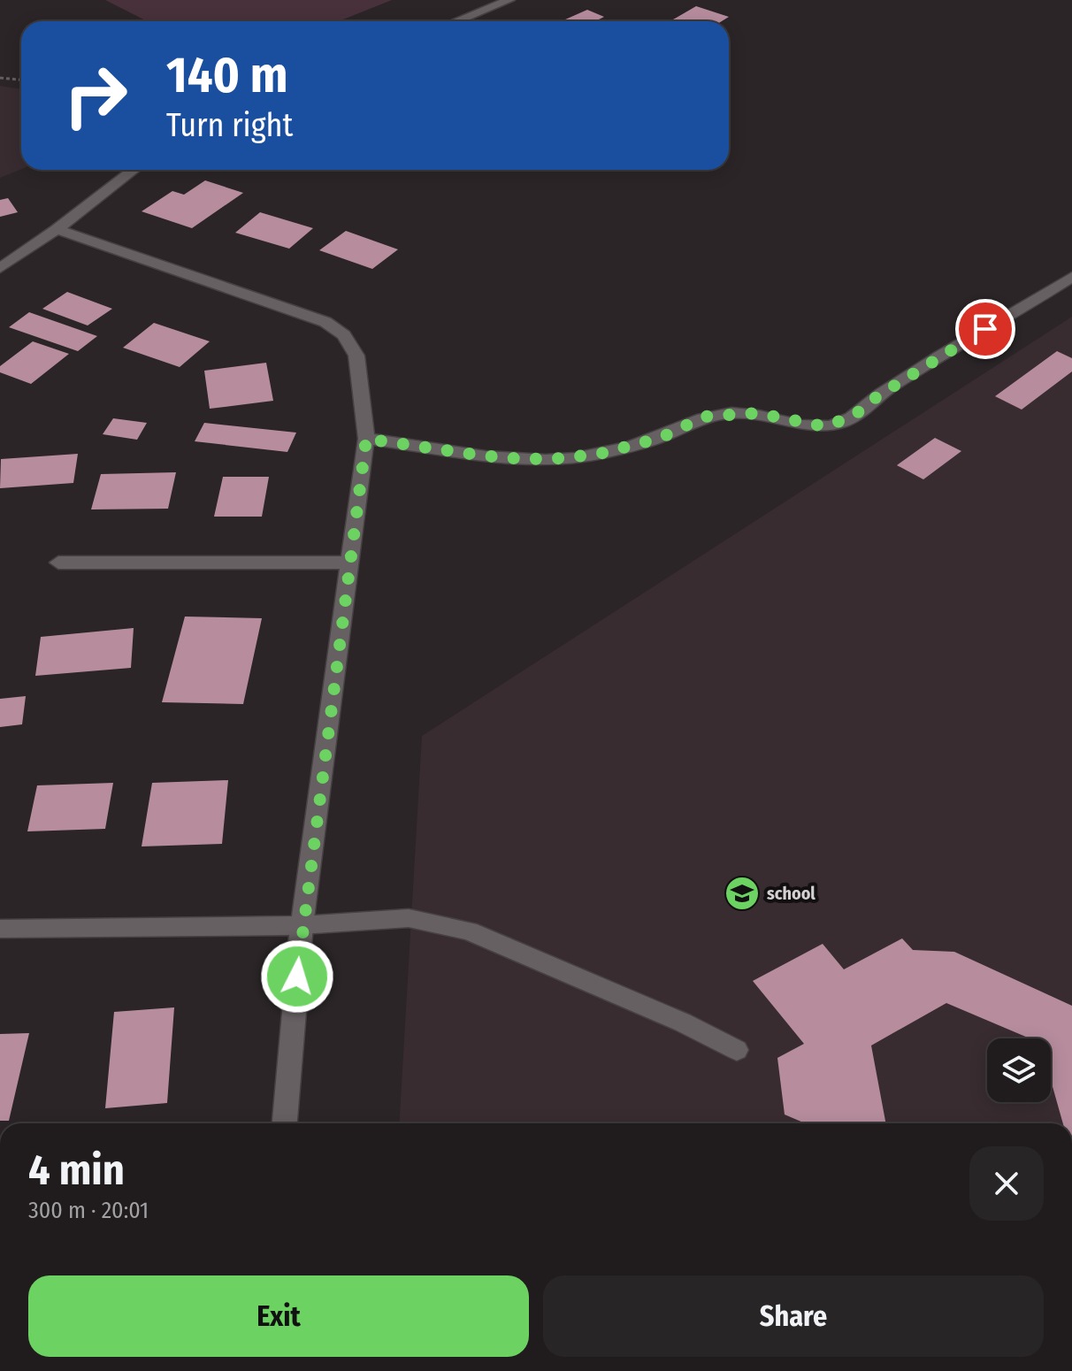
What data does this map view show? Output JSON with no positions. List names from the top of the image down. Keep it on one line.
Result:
{"places":{"school or university":["school"]},"page":{"turn":["140 m","Turn right"],"heading":["4 min","300 m · 20:01"],"buttons":["Exit","Share"]}}
